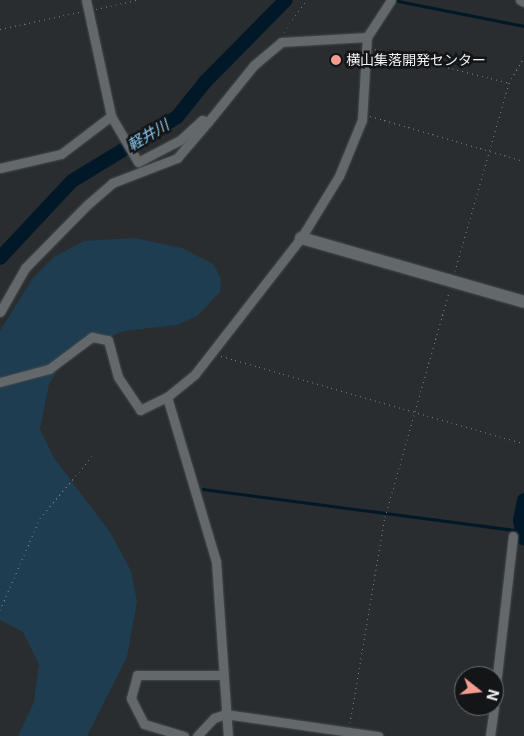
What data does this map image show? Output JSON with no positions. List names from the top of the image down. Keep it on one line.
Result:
{"water":["軽井川"],"places":["横山集落開発センター"],"north":"right"}
